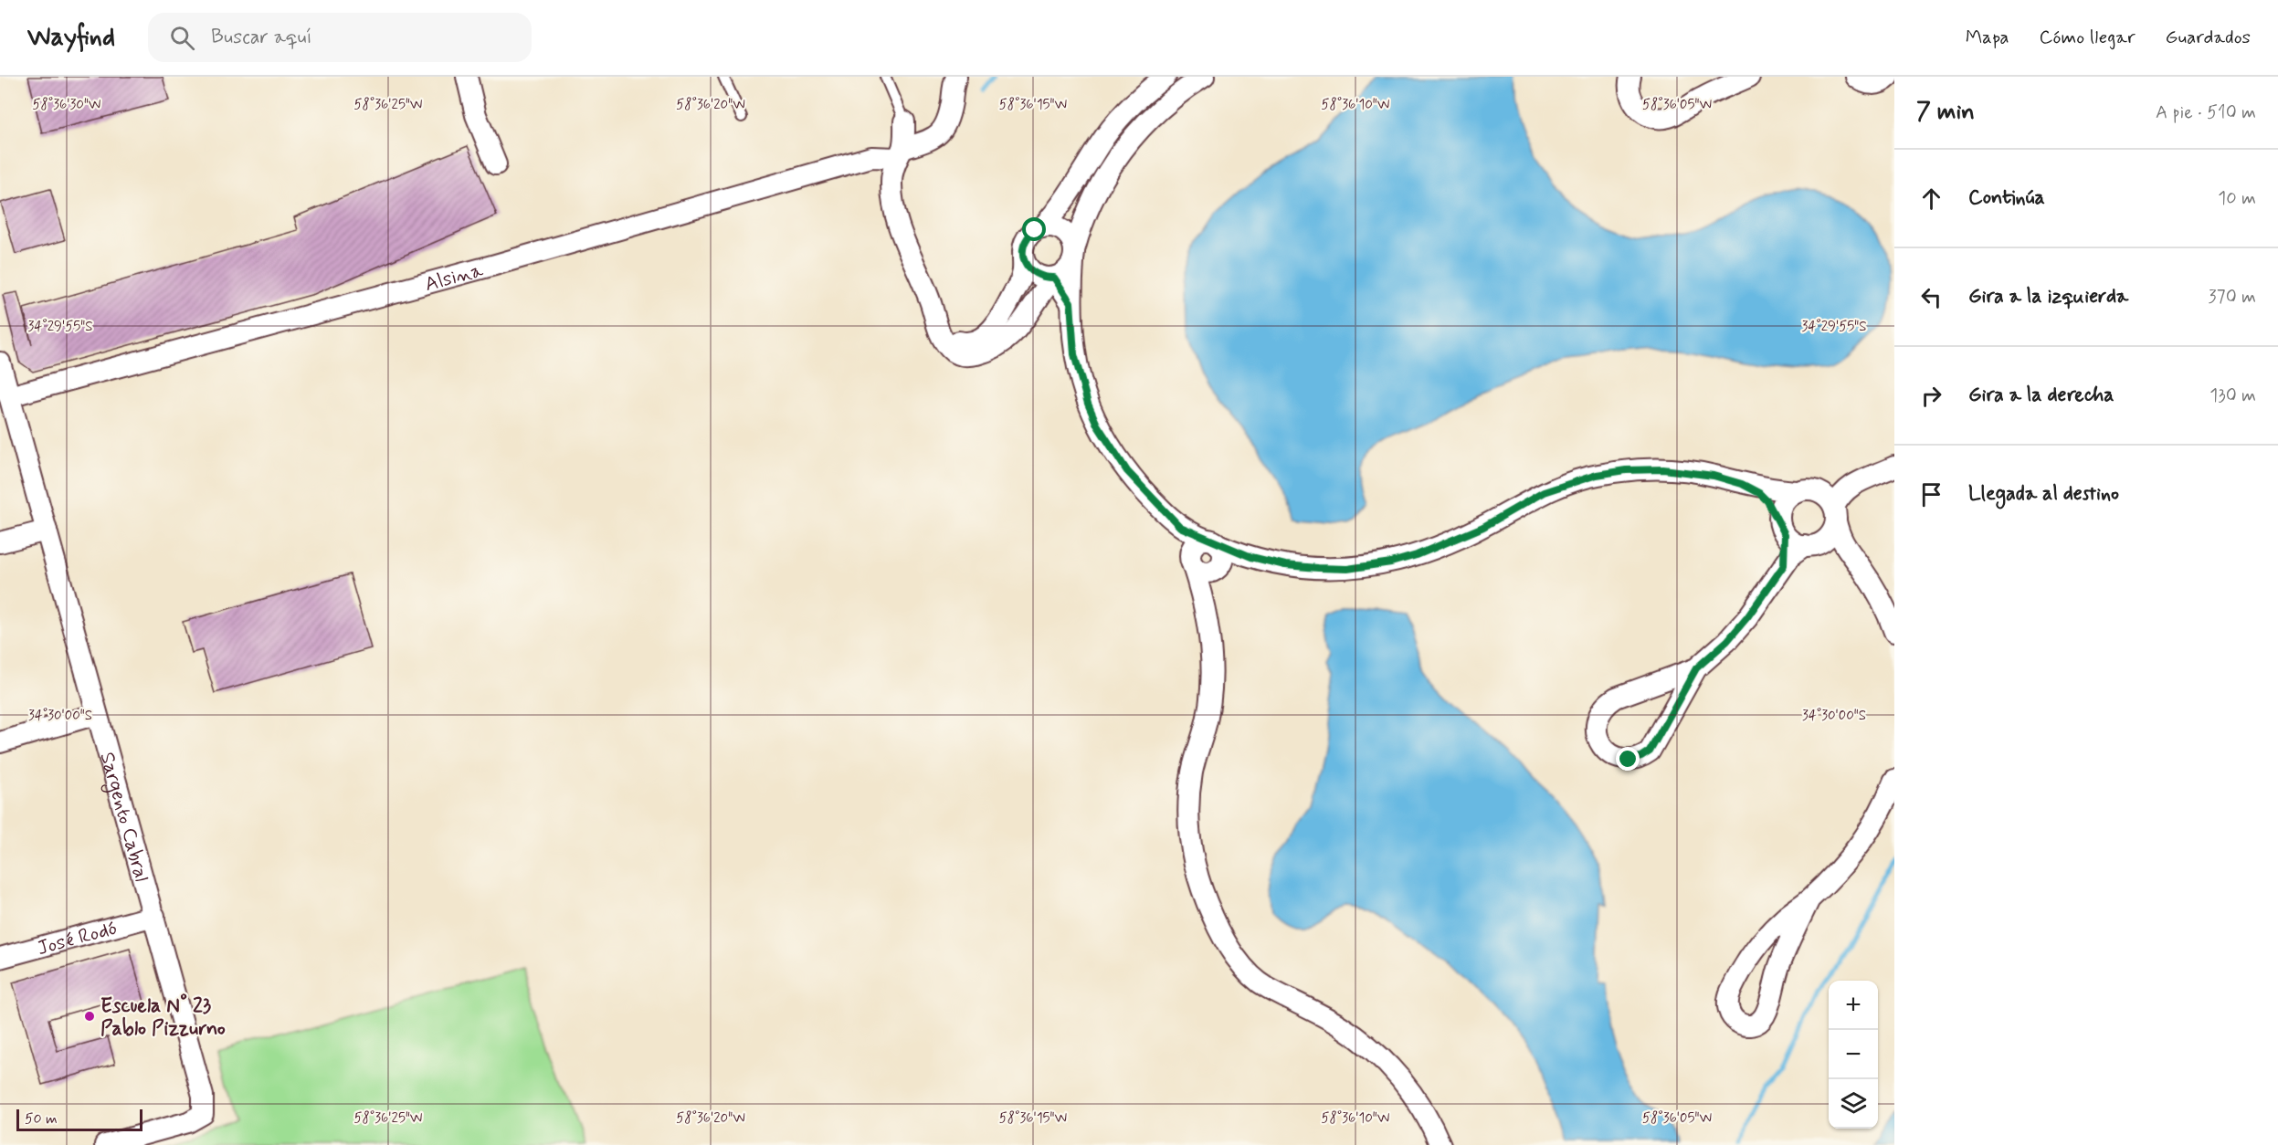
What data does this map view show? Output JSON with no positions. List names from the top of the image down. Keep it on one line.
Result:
{"streets":{"street":["Alsina","Sargento Cabral","José Rodó"]},"crossings":[["Alsina","Sargento Cabral"],["Sargento Cabral","José Rodó"]],"places":["Escuela N° 23 Pablo Pizzurno"],"scale_bar":"50 m","page":{"header":"Wayfind","search":"Buscar aquí","nav":["Mapa","Cómo llegar","Guardados"],"heading":["7 min","A pie · 510 m"],"list":[["Continúa","10 m"],["Gira a la izquierda","370 m"],["Gira a la derecha","130 m"],"Llegada al destino"],"map_buttons":["+","−"],"scale":"50 m"},"coordinates":["58°36'30\"W","58°36'25\"W","58°36'20\"W","58°36'15\"W","58°36'10\"W","58°36'05\"W","34°29'55\"S","34°30'00\"S"]}
